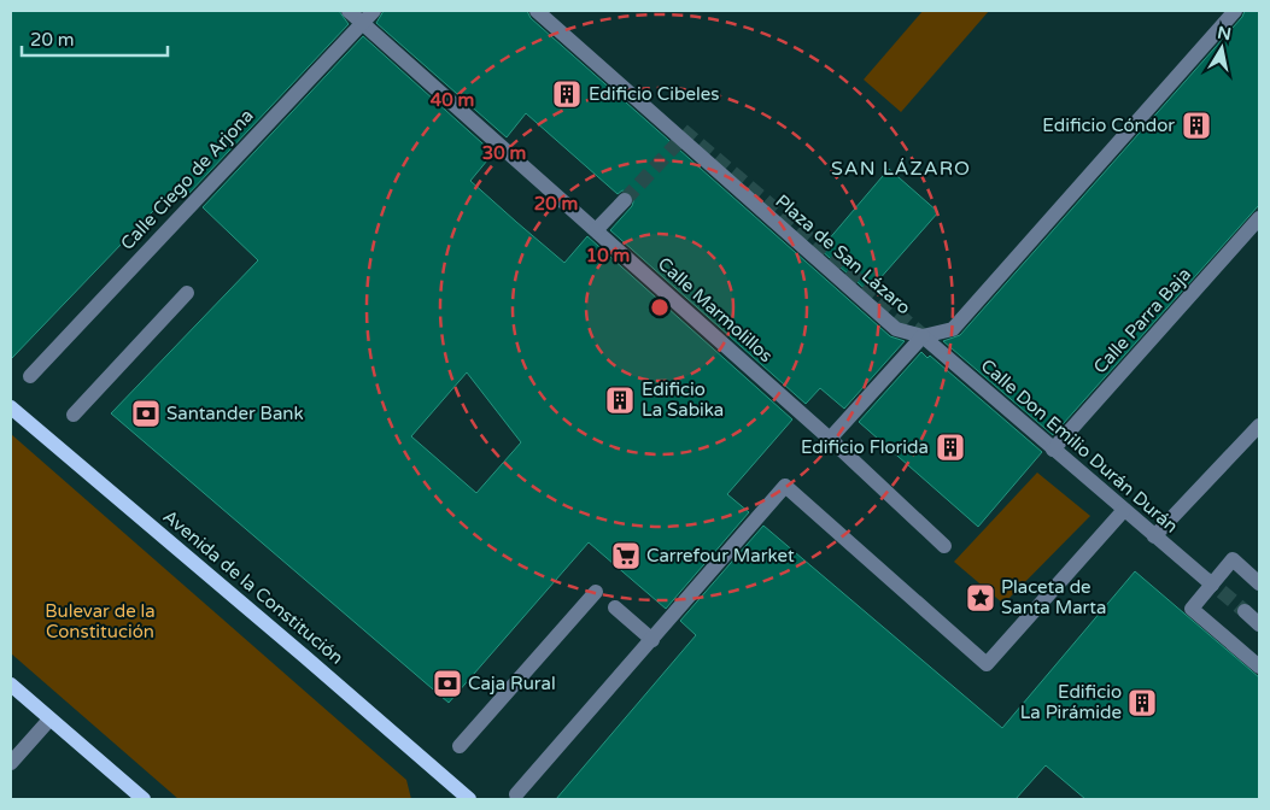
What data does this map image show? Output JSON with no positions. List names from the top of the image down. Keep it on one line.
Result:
{"streets":{"main road":["Avenida de la Constitución"],"street":["Calle Ciego de Arjona","Plaza de San Lázaro","Calle Marmolillos","Calle Parra Baja","Calle Don Emilio Durán Durán"]},"crossings":[["Calle Ciego de Arjona","Calle Marmolillos"],["Plaza de San Lázaro","Calle Don Emilio Durán Durán"],["Calle Parra Baja","Calle Don Emilio Durán Durán"]],"districts":["SAN LÁZARO"],"parks":["Bulevar de la Constitución"],"places":{"building":["Edificio Cibeles","Edificio Cóndor","Edificio La Sabika","Edificio Florida","Edificio La Pirámide"],"bank":["Santander Bank","Caja Rural"],"supermarket":["Carrefour Market"],"place":["Placeta de Santa Marta"]},"scale_bar":"20 m","north":"top","rings":["40 m","30 m","20 m","10 m"]}
